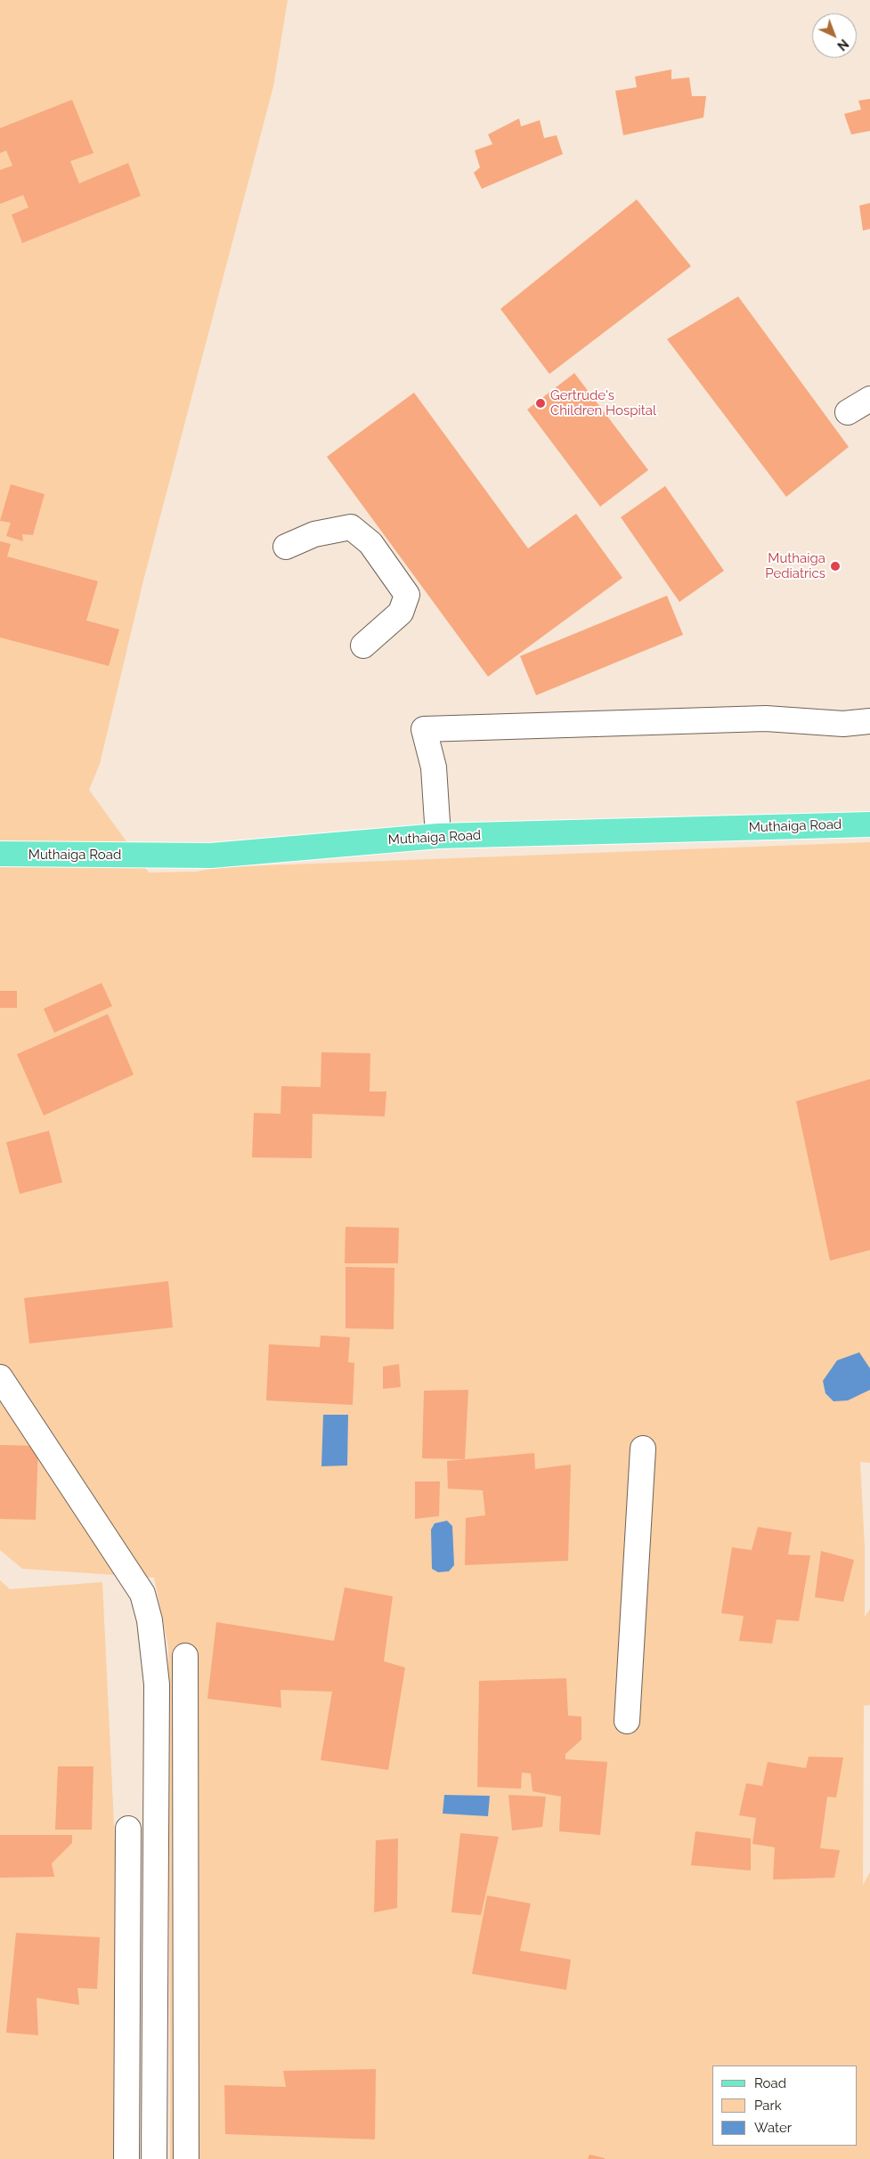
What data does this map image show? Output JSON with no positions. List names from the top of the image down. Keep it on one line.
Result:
{"streets":{"main road":["Muthaiga Road"]},"places":["Gertrude's Children Hospital","Muthaiga Pediatrics"],"legend":["Road","Park","Water"],"north":"bottom right"}
